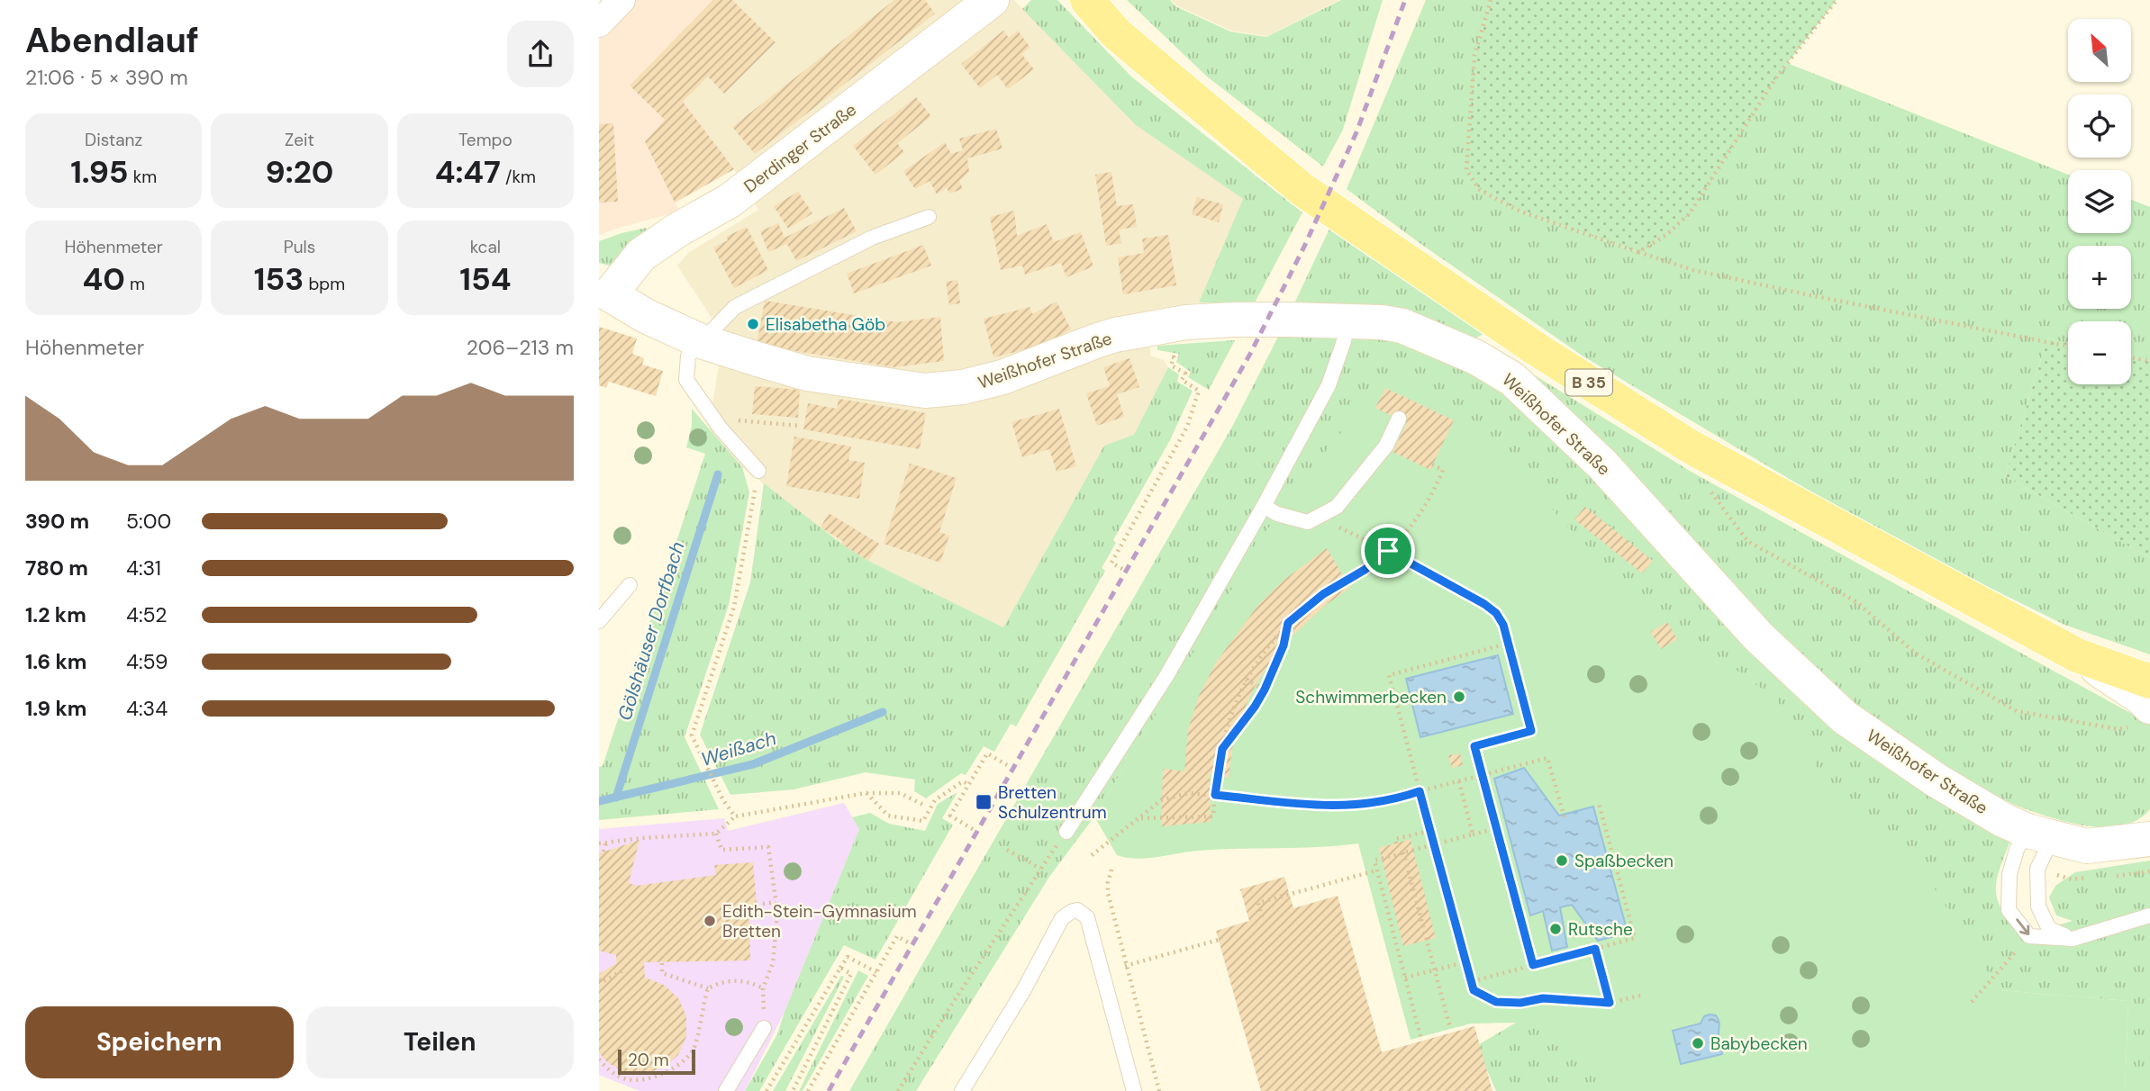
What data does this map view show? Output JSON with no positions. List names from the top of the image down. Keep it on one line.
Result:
{"streets":{"main road":["Derdinger Straße","Weißhofer Straße","B 35"]},"crossings":[["Derdinger Straße","Weißhofer Straße"]],"water":["Gölshäuser Dorfbach","Weißach"],"places":{"other":["Elisabetha Göb","Schwimmerbecken","Spaßbecken","Edith-Stein-Gymnasium Bretten","Rutsche","Babybecken"],"transit":["Bretten Schulzentrum"]},"scale_bar":"20 m","north":"top left","page":{"heading":["Abendlauf","21:06 · 5 × 390 m"],"map_buttons":["+","−"],"stats":[["Distanz","1.95 km"],["Zeit","9:20"],["Tempo","4:47 /km"],["Höhenmeter","40 m"],["Puls","153 bpm"],["kcal","154"]],"chart":["Höhenmeter","206–213 m"],"list":[{"name":"390 m","note":"5:00"},{"name":"780 m","note":"4:31"},{"name":"1.2 km","note":"4:52"},{"name":"1.6 km","note":"4:59"},{"name":"1.9 km","note":"4:34"}],"buttons":["Speichern","Teilen"],"scale":"20 m"}}
